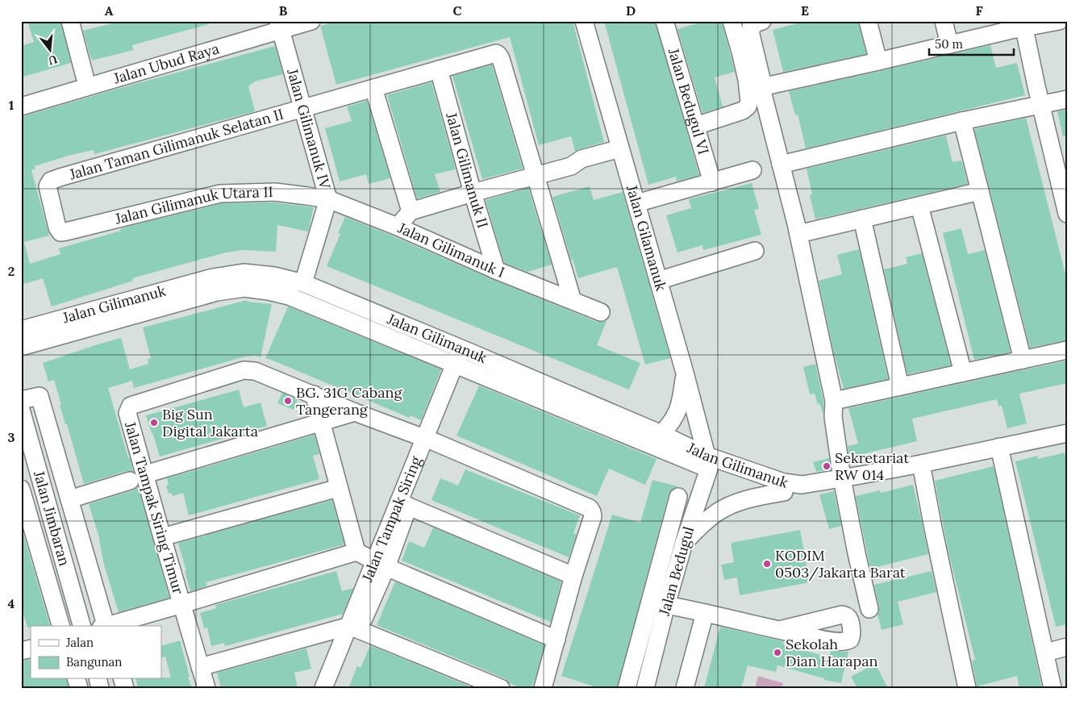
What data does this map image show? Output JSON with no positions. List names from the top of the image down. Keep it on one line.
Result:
{"streets":{"street":["Jalan Ubud Raya","Jalan Bedugul VI","Jalan Gilimanuk IV","Jalan Taman Gilimanuk Selatan II","Jalan Gilimanuk II","Jalan Gilimanuk Utara II","Jalan Gilamanuk","Jalan Gilimanuk I","Jalan Gilimanuk","Jalan Tampak Siring Timur","Jalan Jimbaran","Jalan Tampak Siring","Jalan Bedugul"]},"crossings":[["Jalan Ubud Raya","Jalan Gilimanuk IV"],["Jalan Gilimanuk IV","Jalan Taman Gilimanuk Selatan II"],["Jalan Gilimanuk IV","Jalan Gilimanuk Utara II"],["Jalan Gilimanuk IV","Jalan Gilimanuk I"],["Jalan Gilimanuk IV","Jalan Gilimanuk"],["Jalan Taman Gilimanuk Selatan II","Jalan Gilimanuk II"],["Jalan Taman Gilimanuk Selatan II","Jalan Gilimanuk Utara II"],["Jalan Gilimanuk II","Jalan Gilimanuk I"],["Jalan Gilimanuk Utara II","Jalan Gilimanuk I"],["Jalan Gilamanuk","Jalan Gilimanuk"],["Jalan Gilamanuk","Jalan Bedugul"],["Jalan Gilimanuk","Jalan Tampak Siring"],["Jalan Gilimanuk","Jalan Bedugul"],["Jalan Tampak Siring Timur","Jalan Tampak Siring"]],"places":["BG. 31G Cabang Tangerang","Big Sun Digital Jakarta","Sekretariat RW 014","KODIM 0503/Jakarta Barat","Sekolah Dian Harapan"],"legend":["Jalan","Bangunan"],"scale_bar":"50 m","north":"bottom","grid":{"columns":["A","B","C","D","E","F"],"rows":["1","2","3","4"]}}
